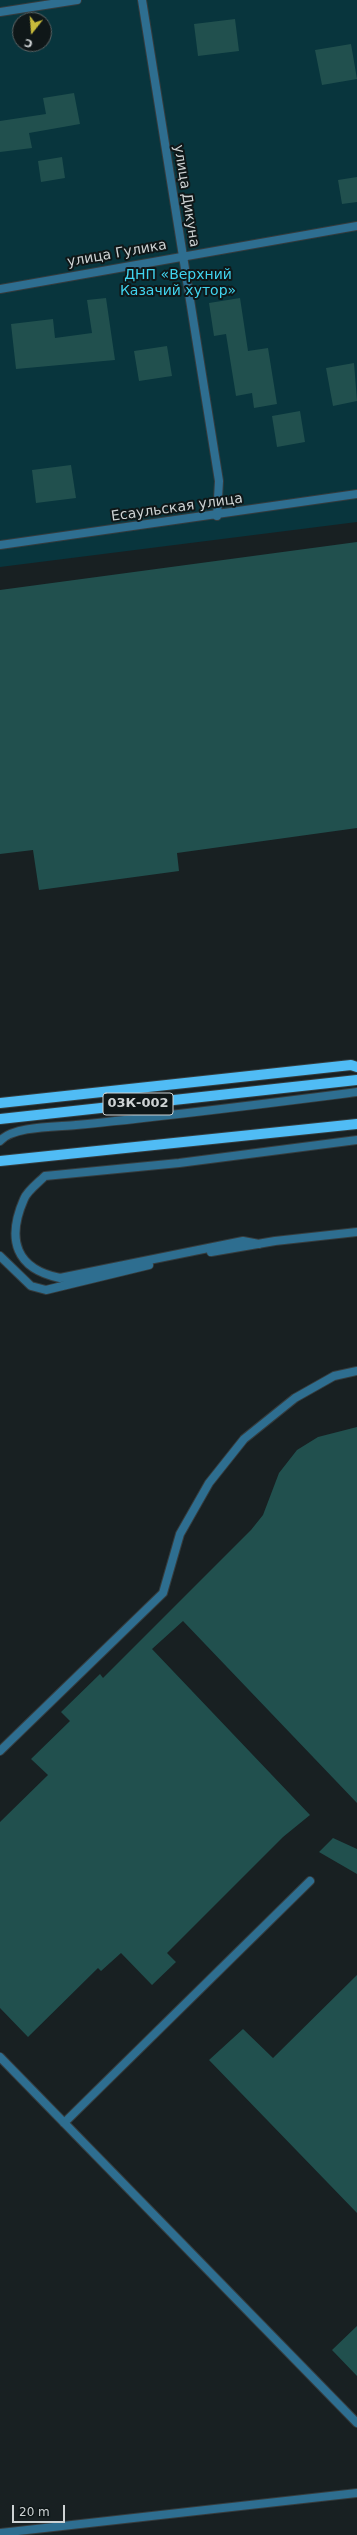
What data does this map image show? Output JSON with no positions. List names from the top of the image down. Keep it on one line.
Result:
{"streets":{"main road":["03К-002"],"street":["улица Дикуна","улица Гулика","Есаульская улица"]},"crossings":[["улица Дикуна","улица Гулика"],["улица Дикуна","Есаульская улица"]],"parks":["ДНП «Верхний Казачий хутор»"],"scale_bar":"20 m","north":"bottom"}
